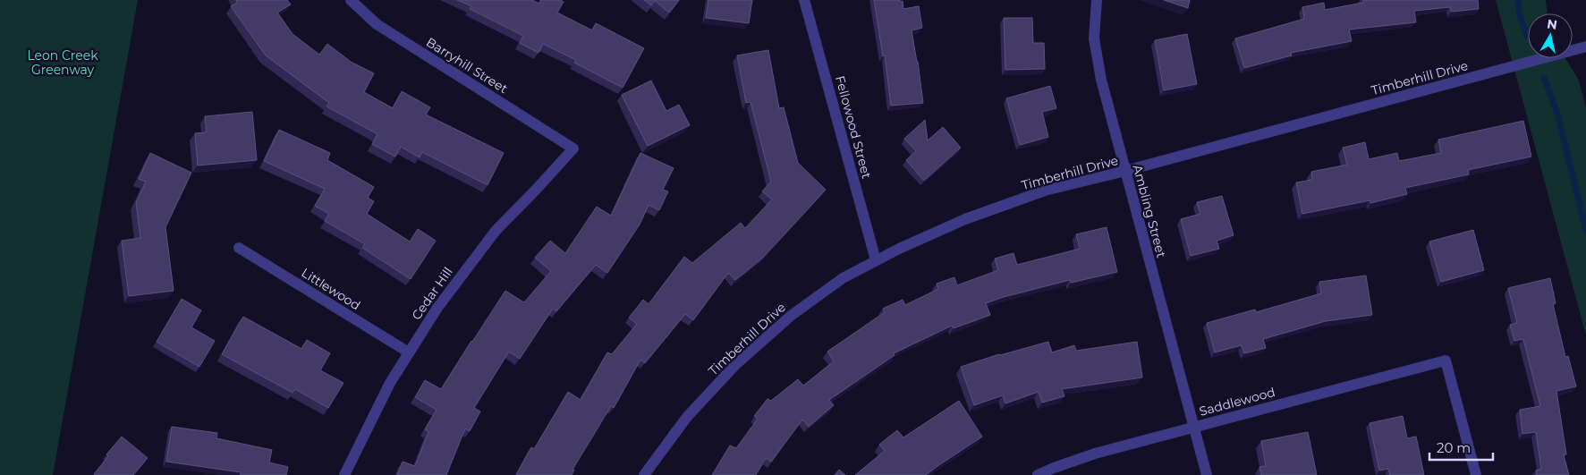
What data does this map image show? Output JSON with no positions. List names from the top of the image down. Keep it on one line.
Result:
{"streets":{"street":["Barryhill Street","Timberhill Drive","Fellowood Street","Ambling Street","Littlewood","Cedar Hill","Saddlewood"]},"crossings":[["Barryhill Street","Cedar Hill"],["Timberhill Drive","Fellowood Street"],["Timberhill Drive","Ambling Street"],["Ambling Street","Saddlewood"],["Littlewood","Cedar Hill"]],"parks":["Leon Creek Greenway"],"scale_bar":"20 m","north":"top"}
